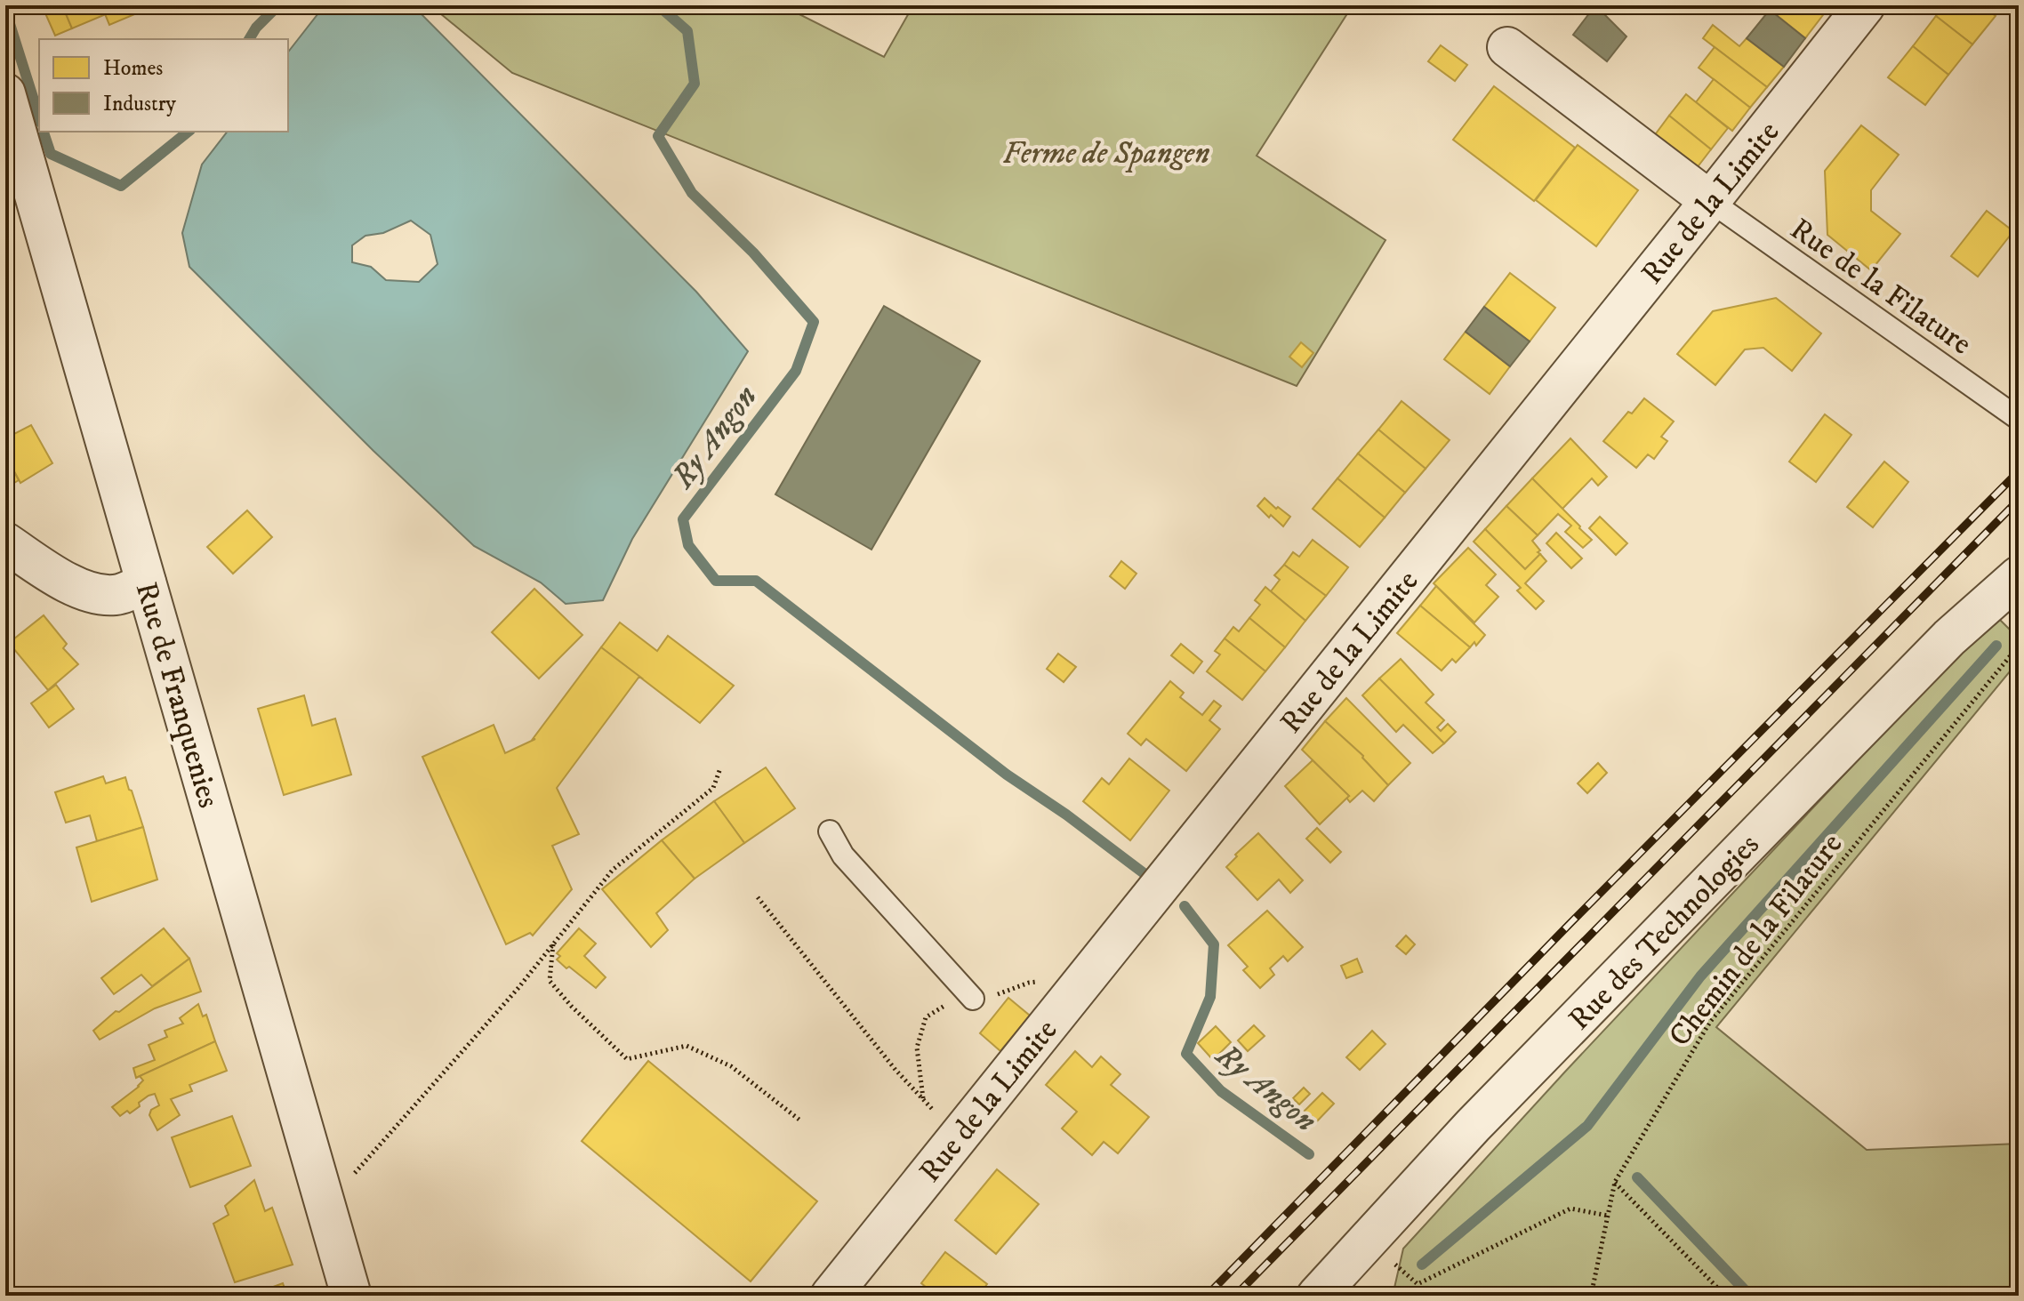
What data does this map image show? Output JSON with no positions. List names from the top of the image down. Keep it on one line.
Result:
{"streets":{"street":["Rue de la Limite","Rue de Franquenies","Rue des Technologies"],"lane":["Rue de la Filature"],"path":["Chemin de la Filature"]},"crossings":[["Rue de la Limite","Rue de la Filature"]],"water":["Ry Angon"],"parks":["Ferme de Spangen"],"legend":["Homes","Industry"]}
